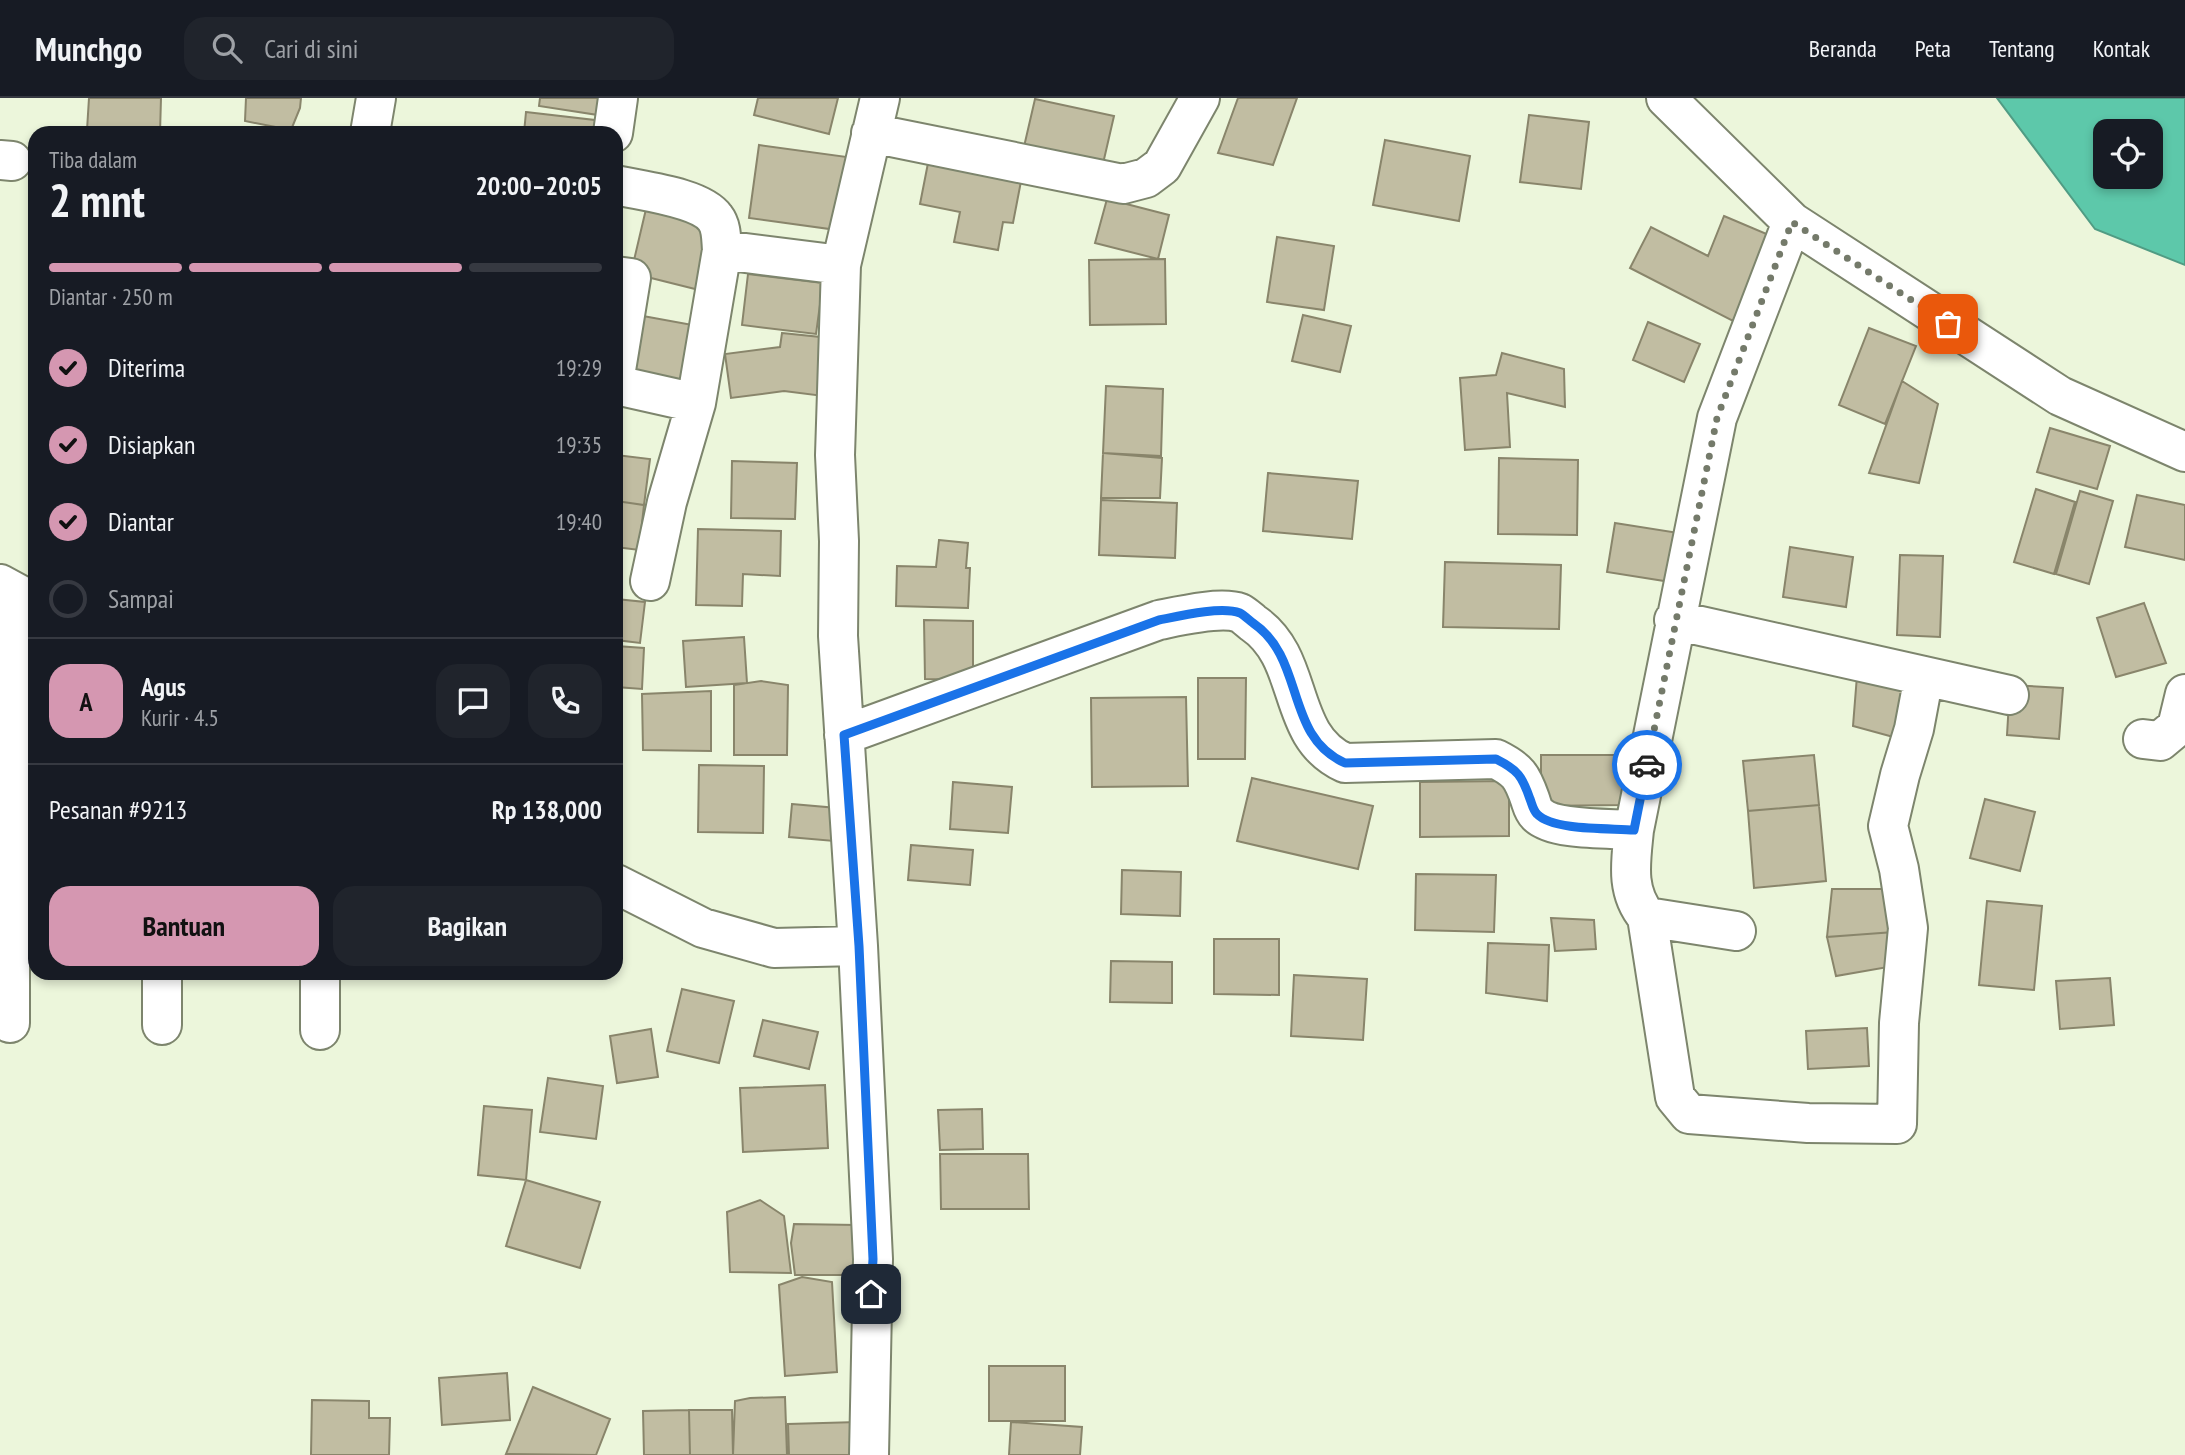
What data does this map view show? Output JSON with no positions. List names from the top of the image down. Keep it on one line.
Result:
{"page":{"header":"Munchgo","search":"Cari di sini","nav":["Beranda","Peta","Tentang","Kontak"],"heading":["2 mnt","Tiba dalam","20:00–20:05"],"panel":["Agus","Kurir · 4.5","Pesanan #9213","Rp 138,000"],"bar":"Diantar · 250 m","list":[["Diterima","19:29"],["Disiapkan","19:35"],["Diantar","19:40"],"Sampai"],"round":"A","buttons":["Bantuan","Bagikan"]}}
